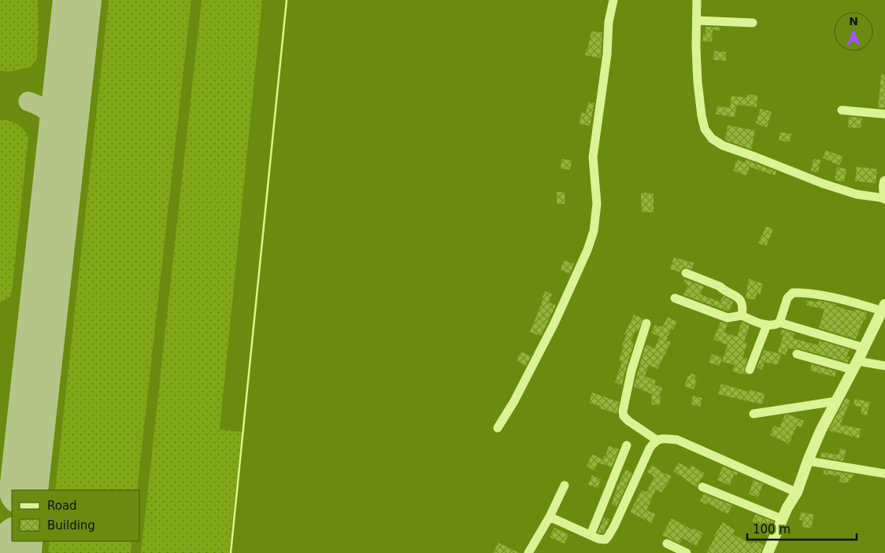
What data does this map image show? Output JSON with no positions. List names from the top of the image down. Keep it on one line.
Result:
{"legend":["Road","Building"],"scale_bar":"100 m","north":"top"}
